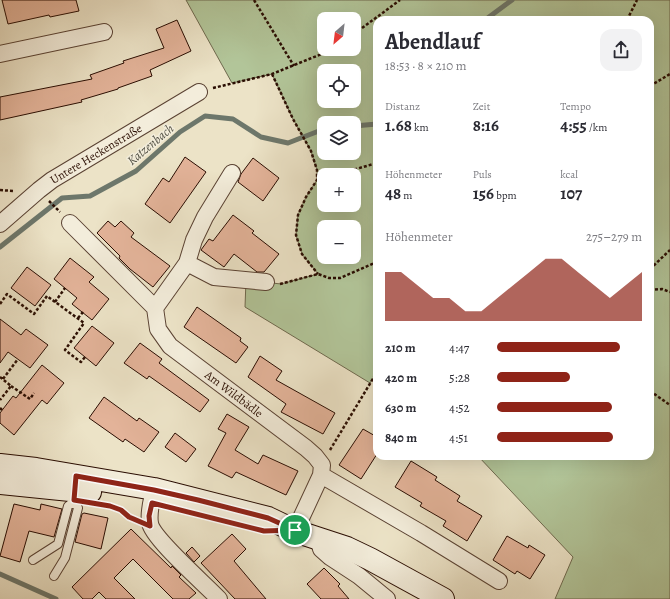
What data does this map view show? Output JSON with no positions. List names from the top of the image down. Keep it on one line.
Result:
{"streets":{"street":["Untere Heckenstraße","Am Wildbädle"]},"water":["Katzenbach"],"north":"bottom left","page":{"map_buttons":["+","−"],"heading":["Abendlauf","18:53 · 8 × 210 m"],"stats":[["Distanz","1.68 km"],["Zeit","8:16"],["Tempo","4:55 /km"],["Höhenmeter","48 m"],["Puls","156 bpm"],["kcal","107"]],"chart":["Höhenmeter","275–279 m"],"list":[{"name":"210 m","note":"4:47"},{"name":"420 m","note":"5:28"},{"name":"630 m","note":"4:52"},{"name":"840 m","note":"4:51"}]}}
